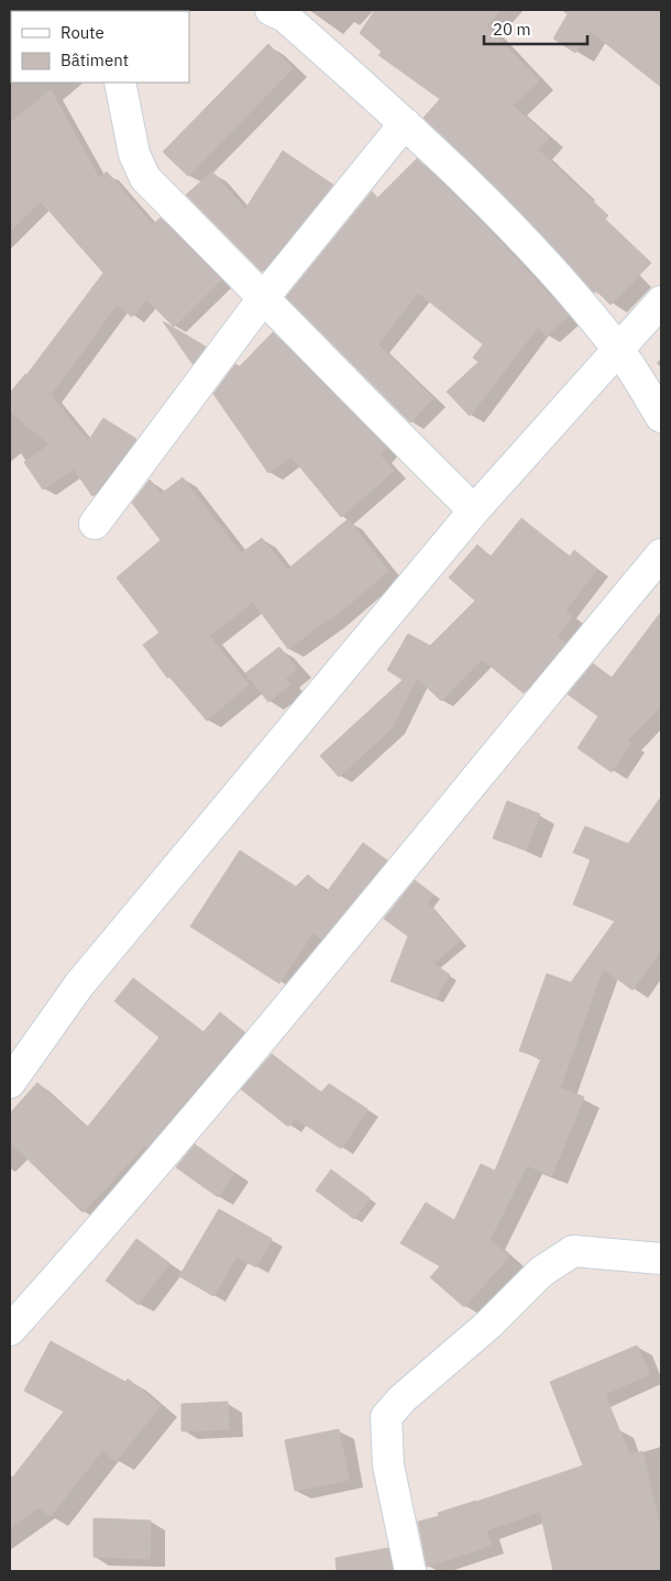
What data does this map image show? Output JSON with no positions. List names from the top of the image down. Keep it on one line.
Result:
{"legend":["Route","Bâtiment"],"scale_bar":"20 m"}
